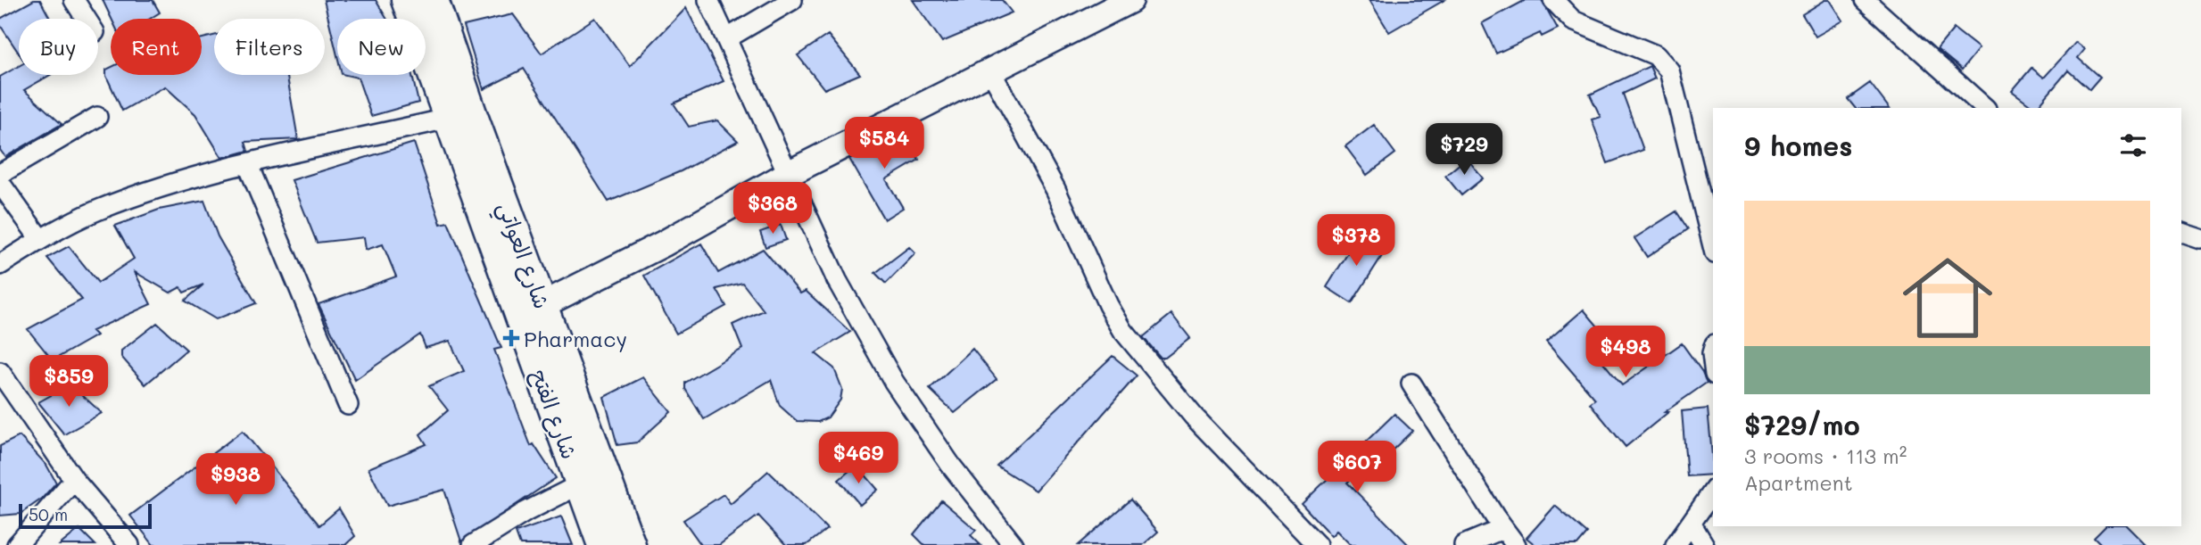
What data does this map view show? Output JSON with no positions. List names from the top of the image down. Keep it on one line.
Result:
{"streets":{"main road":["شارع العواتي","شارع الفتح"]},"crossings":[["شارع العواتي","شارع الفتح"]],"places":{"health":["Pharmacy"]},"scale_bar":"50 m","page":{"chip":["Buy","Rent","Filters","New"],"heading":"9 homes","price":["$584","$729","$368","$378","$498","$859","$469","$607","$938"],"list":[{"name":"$729/mo","note":"3 rooms · 113 m² · Apartment"}],"scale":"50 m"}}
